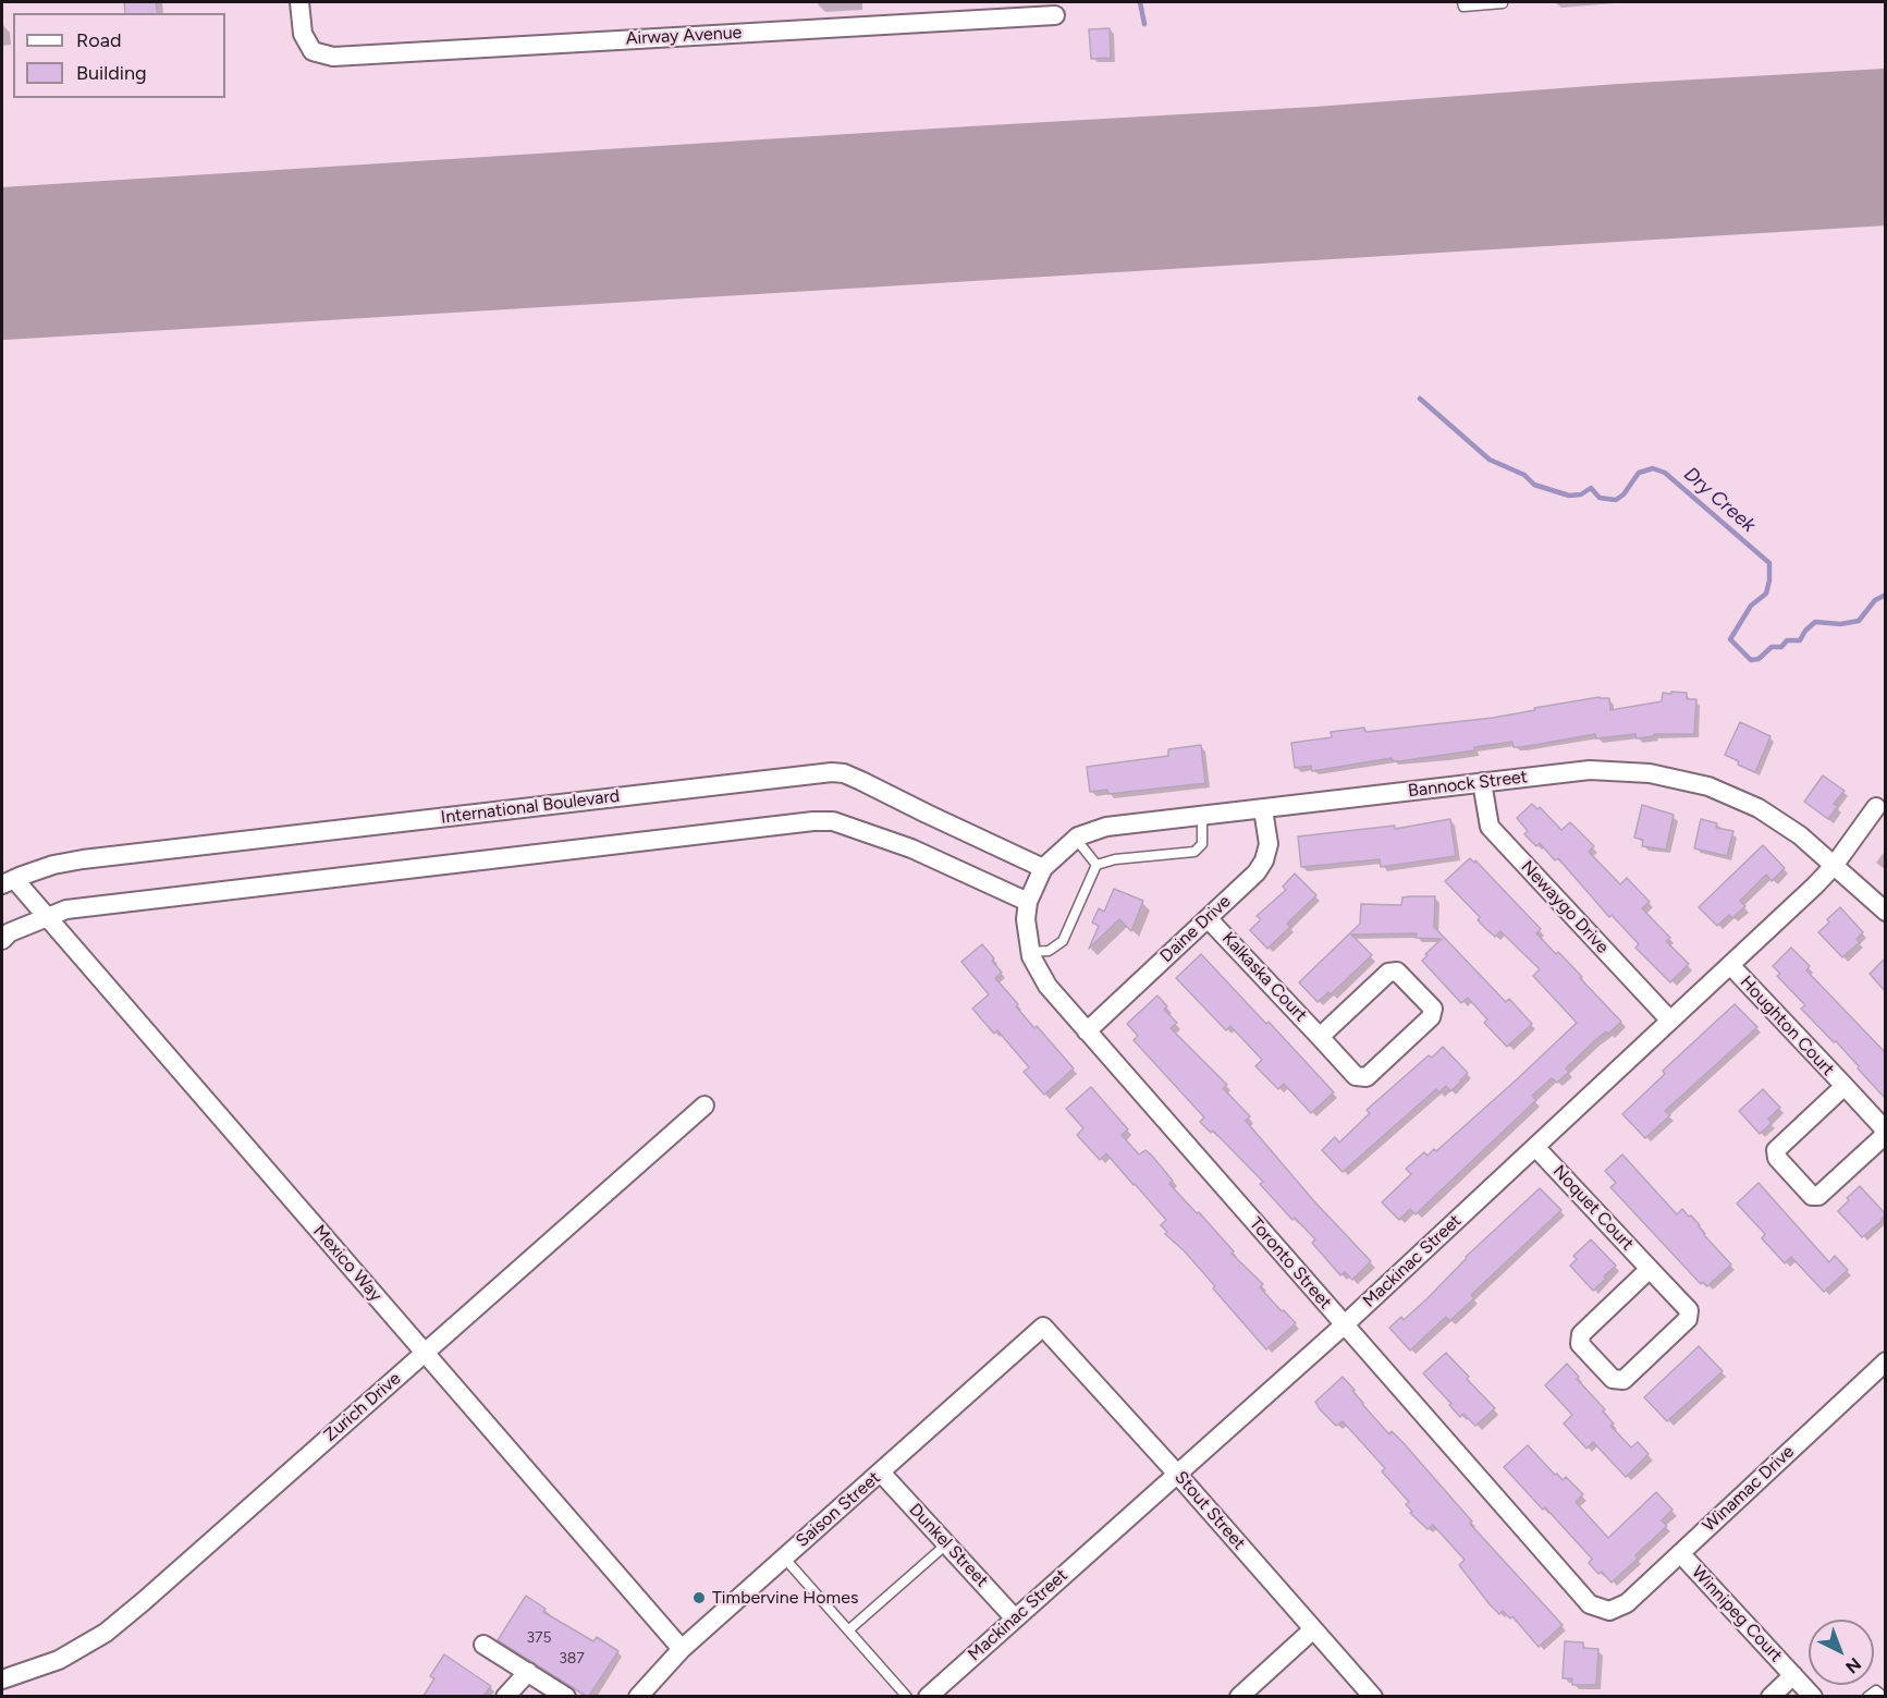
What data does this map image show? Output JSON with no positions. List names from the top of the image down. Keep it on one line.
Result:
{"streets":{"street":["Airway Avenue","Bannock Street","International Boulevard","Newaygo Drive","Daine Drive","Kalkaska Court","Houghton Court","Noquet Court","Mackinac Street","Mexico Way","Toronto Street","Zurich Drive","Winamac Drive","Saison Street","Stout Street","Dunkel Street","Winnipeg Court"]},"crossings":[["Bannock Street","International Boulevard"],["Bannock Street","Newaygo Drive"],["Bannock Street","Daine Drive"],["Bannock Street","Mackinac Street"],["Bannock Street","Toronto Street"],["International Boulevard","Mexico Way"],["Newaygo Drive","Mackinac Street"],["Daine Drive","Kalkaska Court"],["Daine Drive","Toronto Street"],["Houghton Court","Mackinac Street"],["Noquet Court","Mackinac Street"],["Mackinac Street","Toronto Street"],["Mackinac Street","Stout Street"],["Mackinac Street","Dunkel Street"],["Mexico Way","Zurich Drive"],["Mexico Way","Saison Street"],["Toronto Street","Winamac Drive"],["Winamac Drive","Winnipeg Court"],["Saison Street","Stout Street"],["Saison Street","Dunkel Street"]],"water":["Dry Creek"],"places":["Timbervine Homes"],"house_numbers":["375","387"],"legend":["Road","Building"],"north":"bottom right"}
